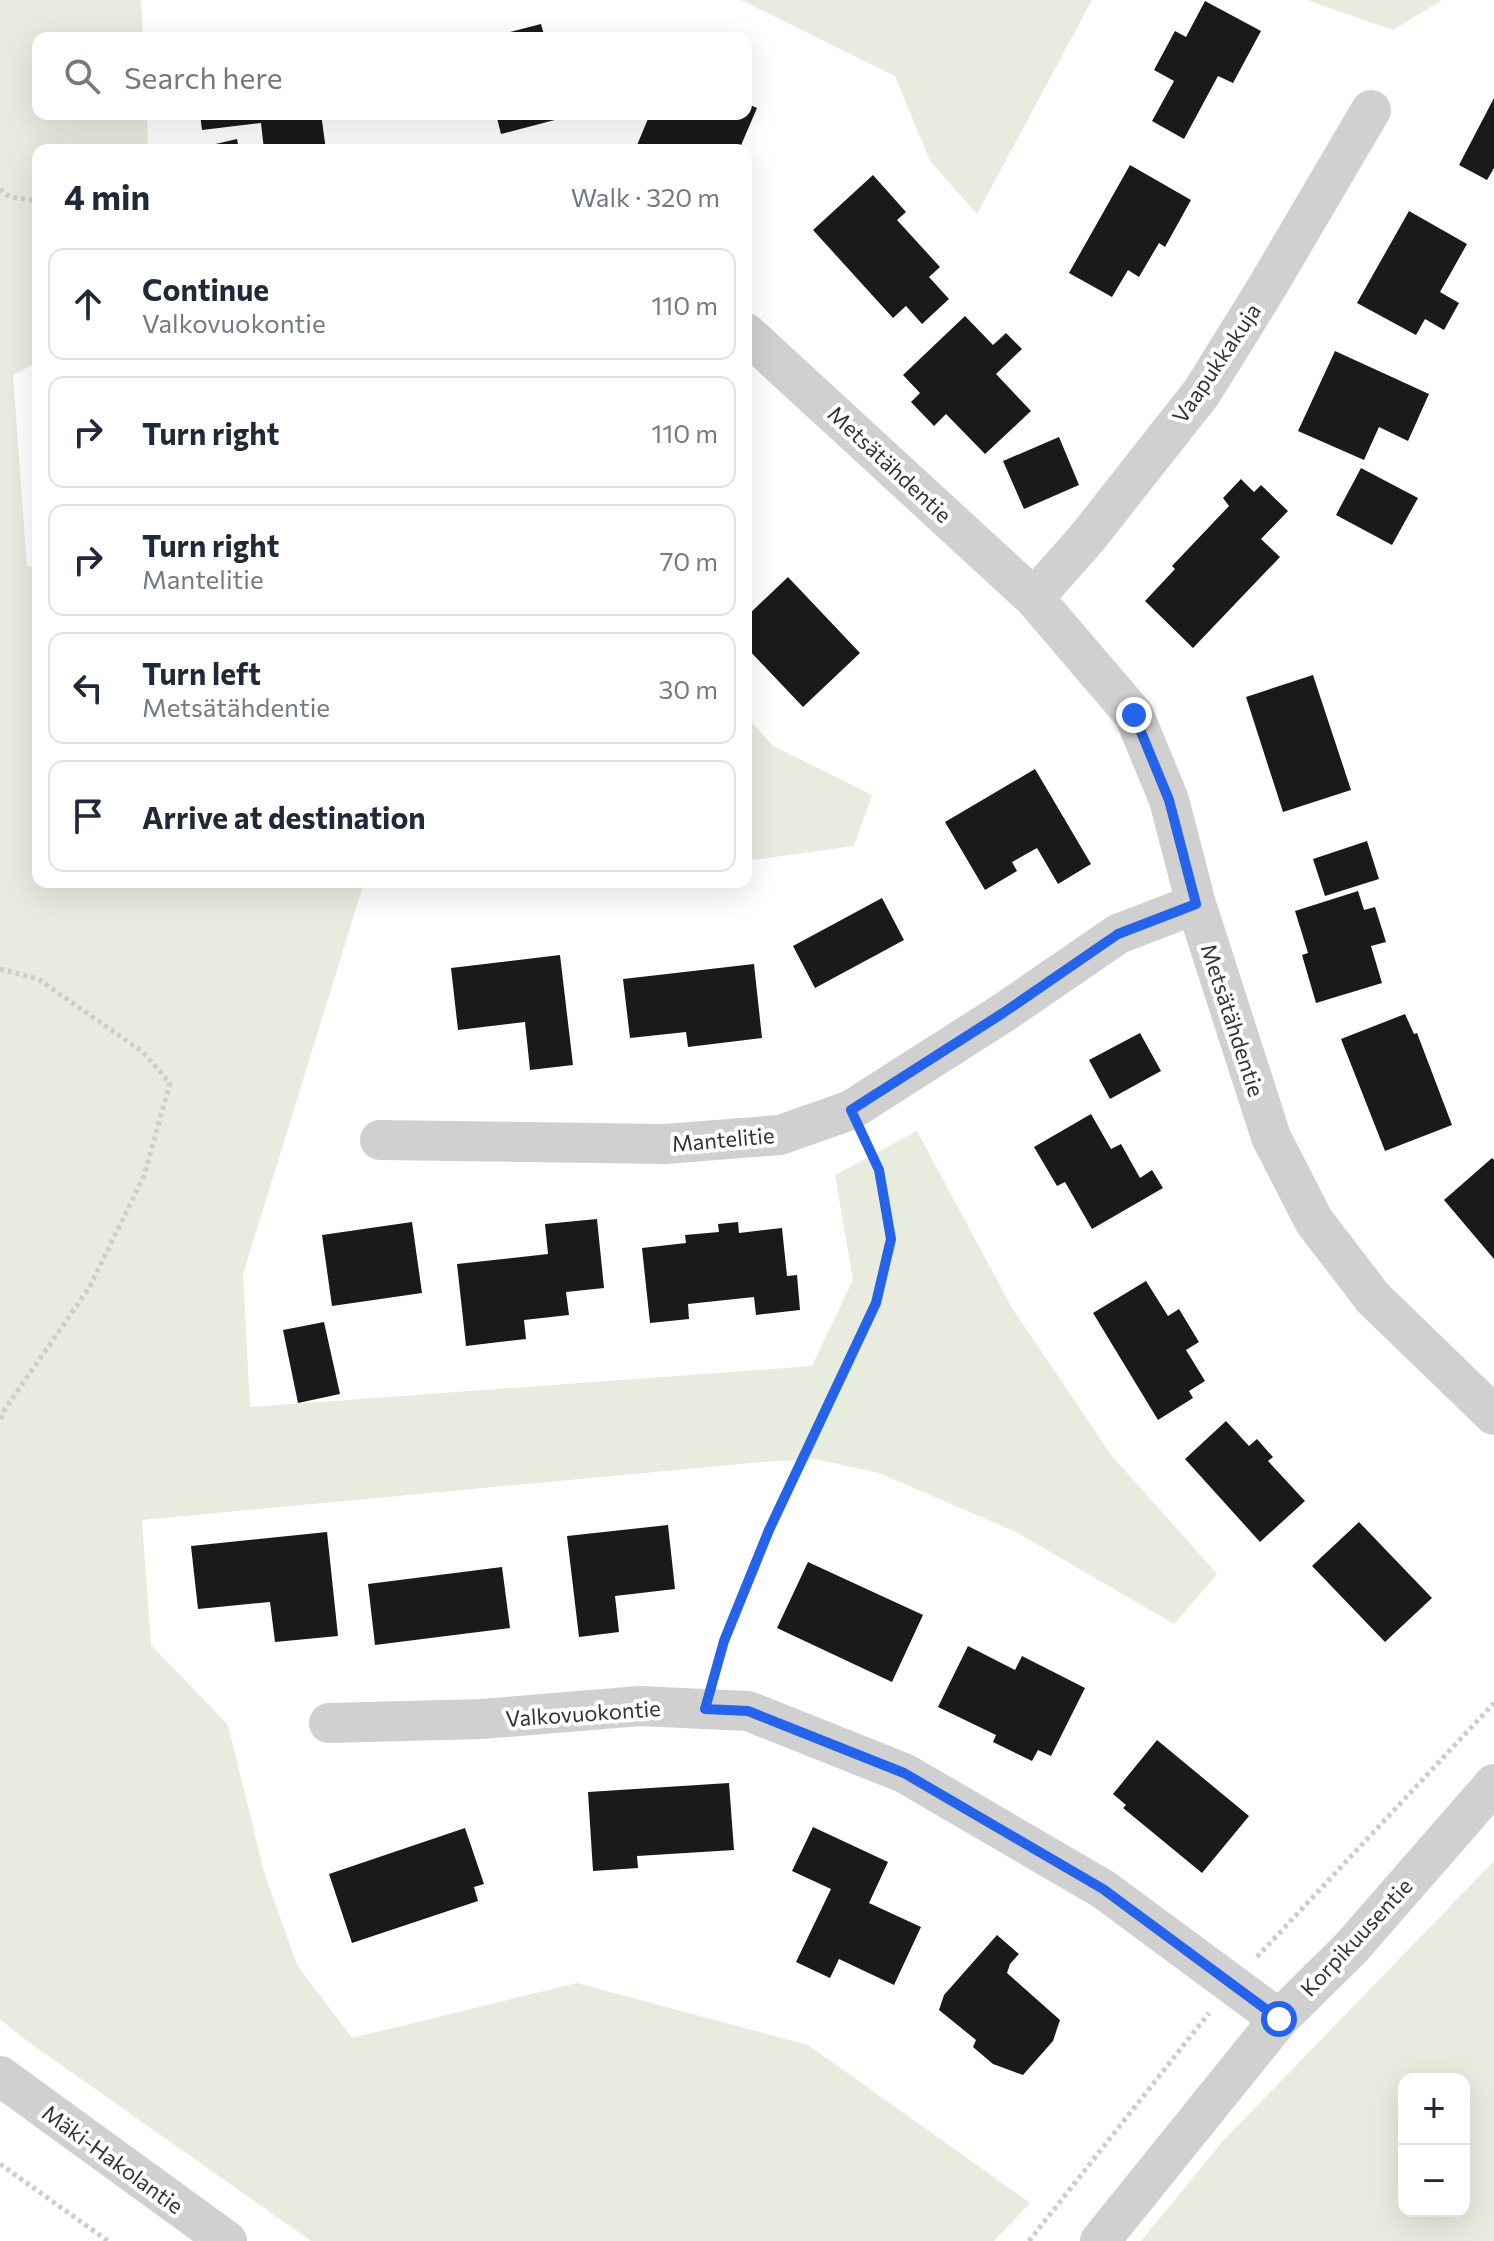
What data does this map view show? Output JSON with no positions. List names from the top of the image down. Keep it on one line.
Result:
{"streets":{"street":["Vaapukkakuja","Metsätähdentie","Mantelitie","Valkovuokontie","Korpikuusentie","Mäki-Hakolantie"]},"crossings":[["Vaapukkakuja","Metsätähdentie"],["Metsätähdentie","Mantelitie"],["Valkovuokontie","Korpikuusentie"]],"page":{"search":"Search here","heading":["4 min","Walk · 320 m"],"list":[["Continue","Valkovuokontie","110 m"],["Turn right","110 m"],["Turn right","Mantelitie","70 m"],["Turn left","Metsätähdentie","30 m"],"Arrive at destination"],"map_buttons":["+","−"]}}
